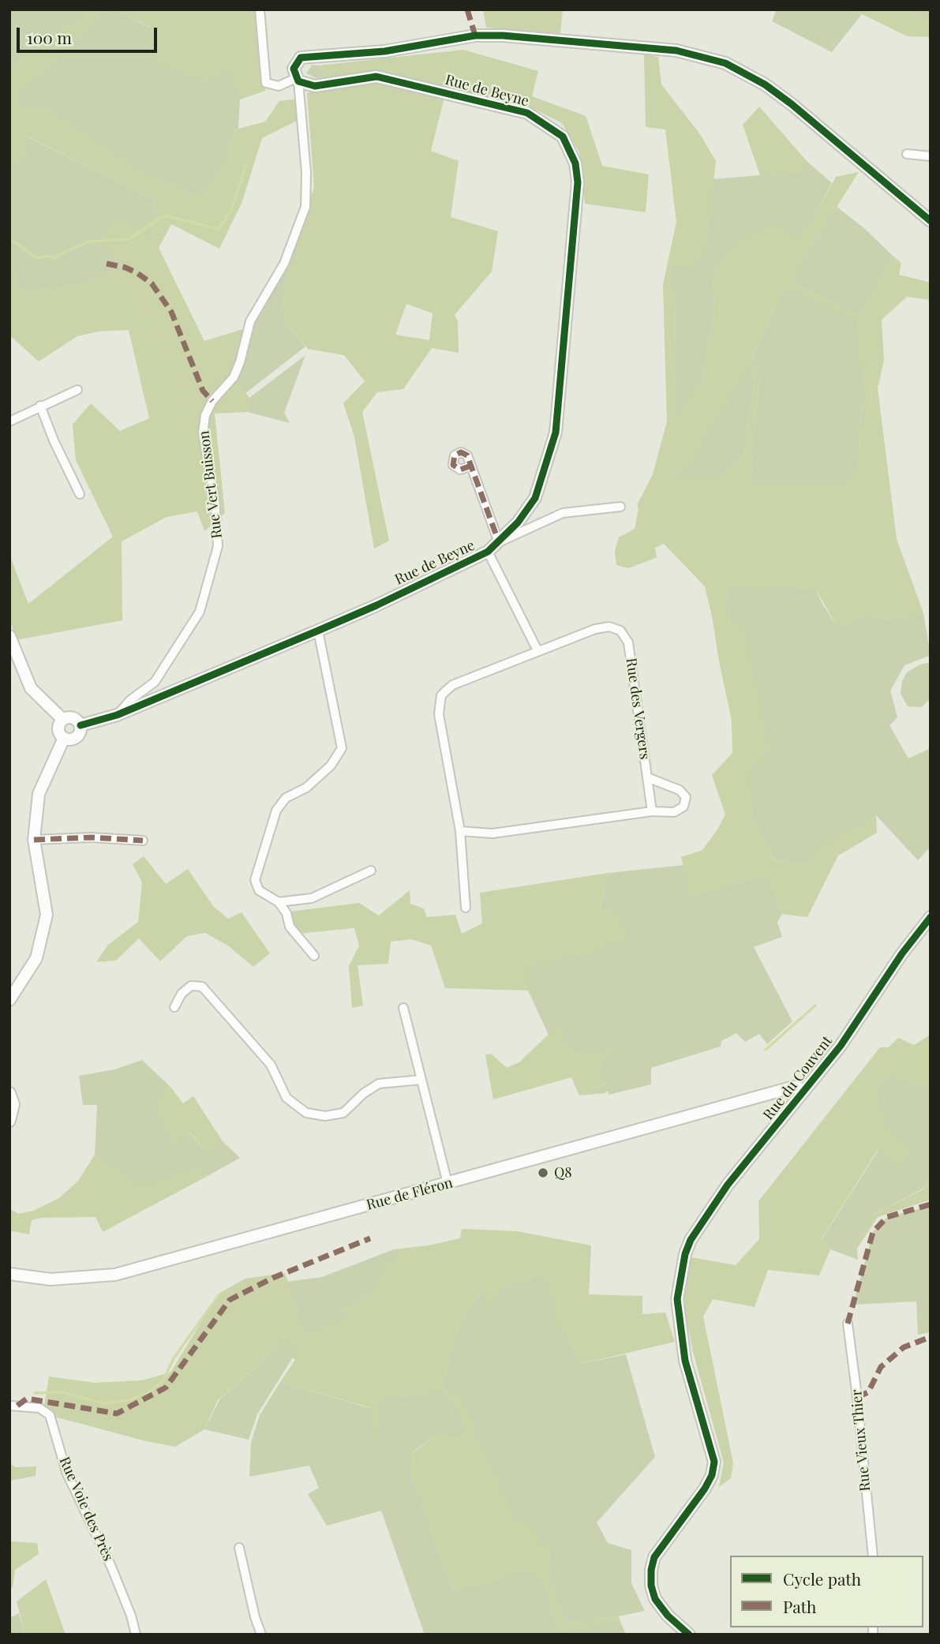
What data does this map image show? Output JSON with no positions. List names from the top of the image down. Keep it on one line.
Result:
{"streets":{"street":["Rue de Beyne","Rue Vert Buisson","Rue des Vergers","Rue du Couvent","Rue de Fléron","Rue Vieux Thier","Rue Voie des Près"]},"crossings":[["Rue de Beyne","Rue Vert Buisson"],["Rue du Couvent","Rue de Fléron"]],"places":["Q8"],"legend":["Cycle path","Path"],"scale_bar":"100 m"}
